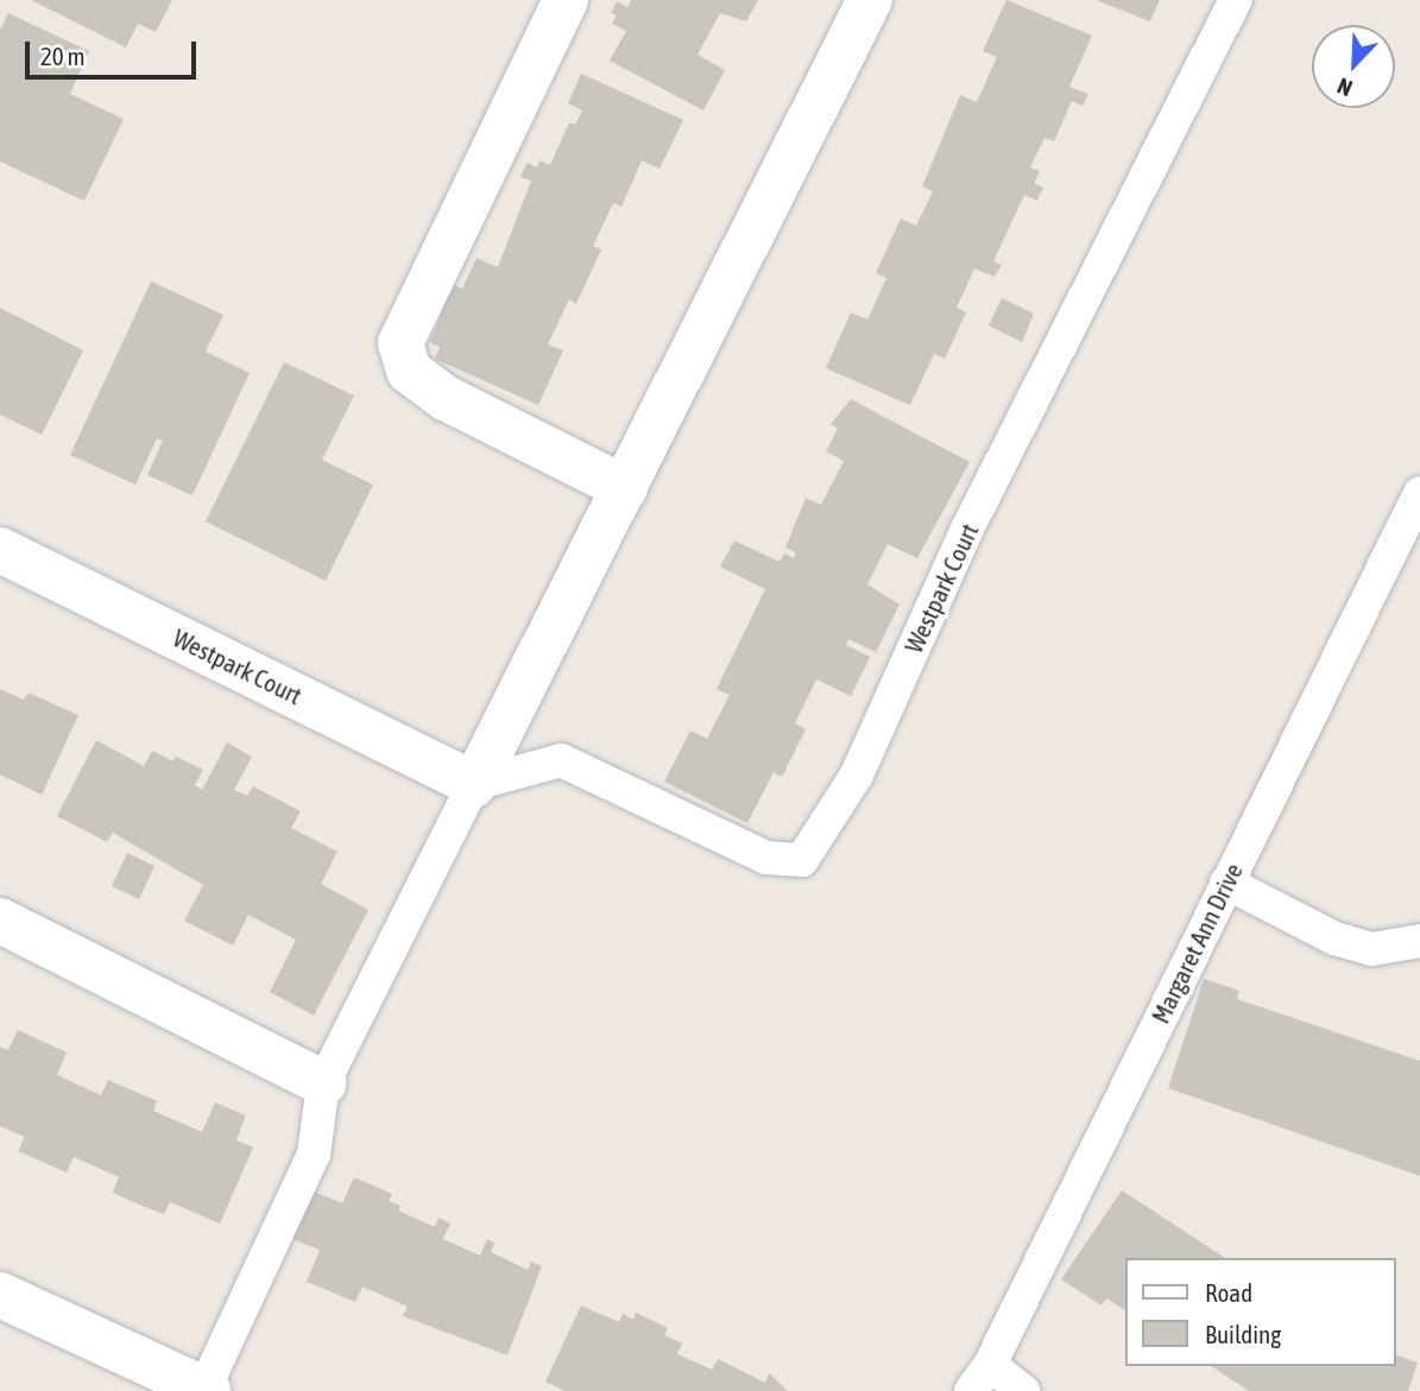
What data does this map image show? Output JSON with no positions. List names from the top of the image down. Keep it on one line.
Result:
{"streets":{"street":["Westpark Court"],"lane":["Margaret Ann Drive"]},"legend":["Road","Building"],"scale_bar":"20 m","north":"bottom left"}
